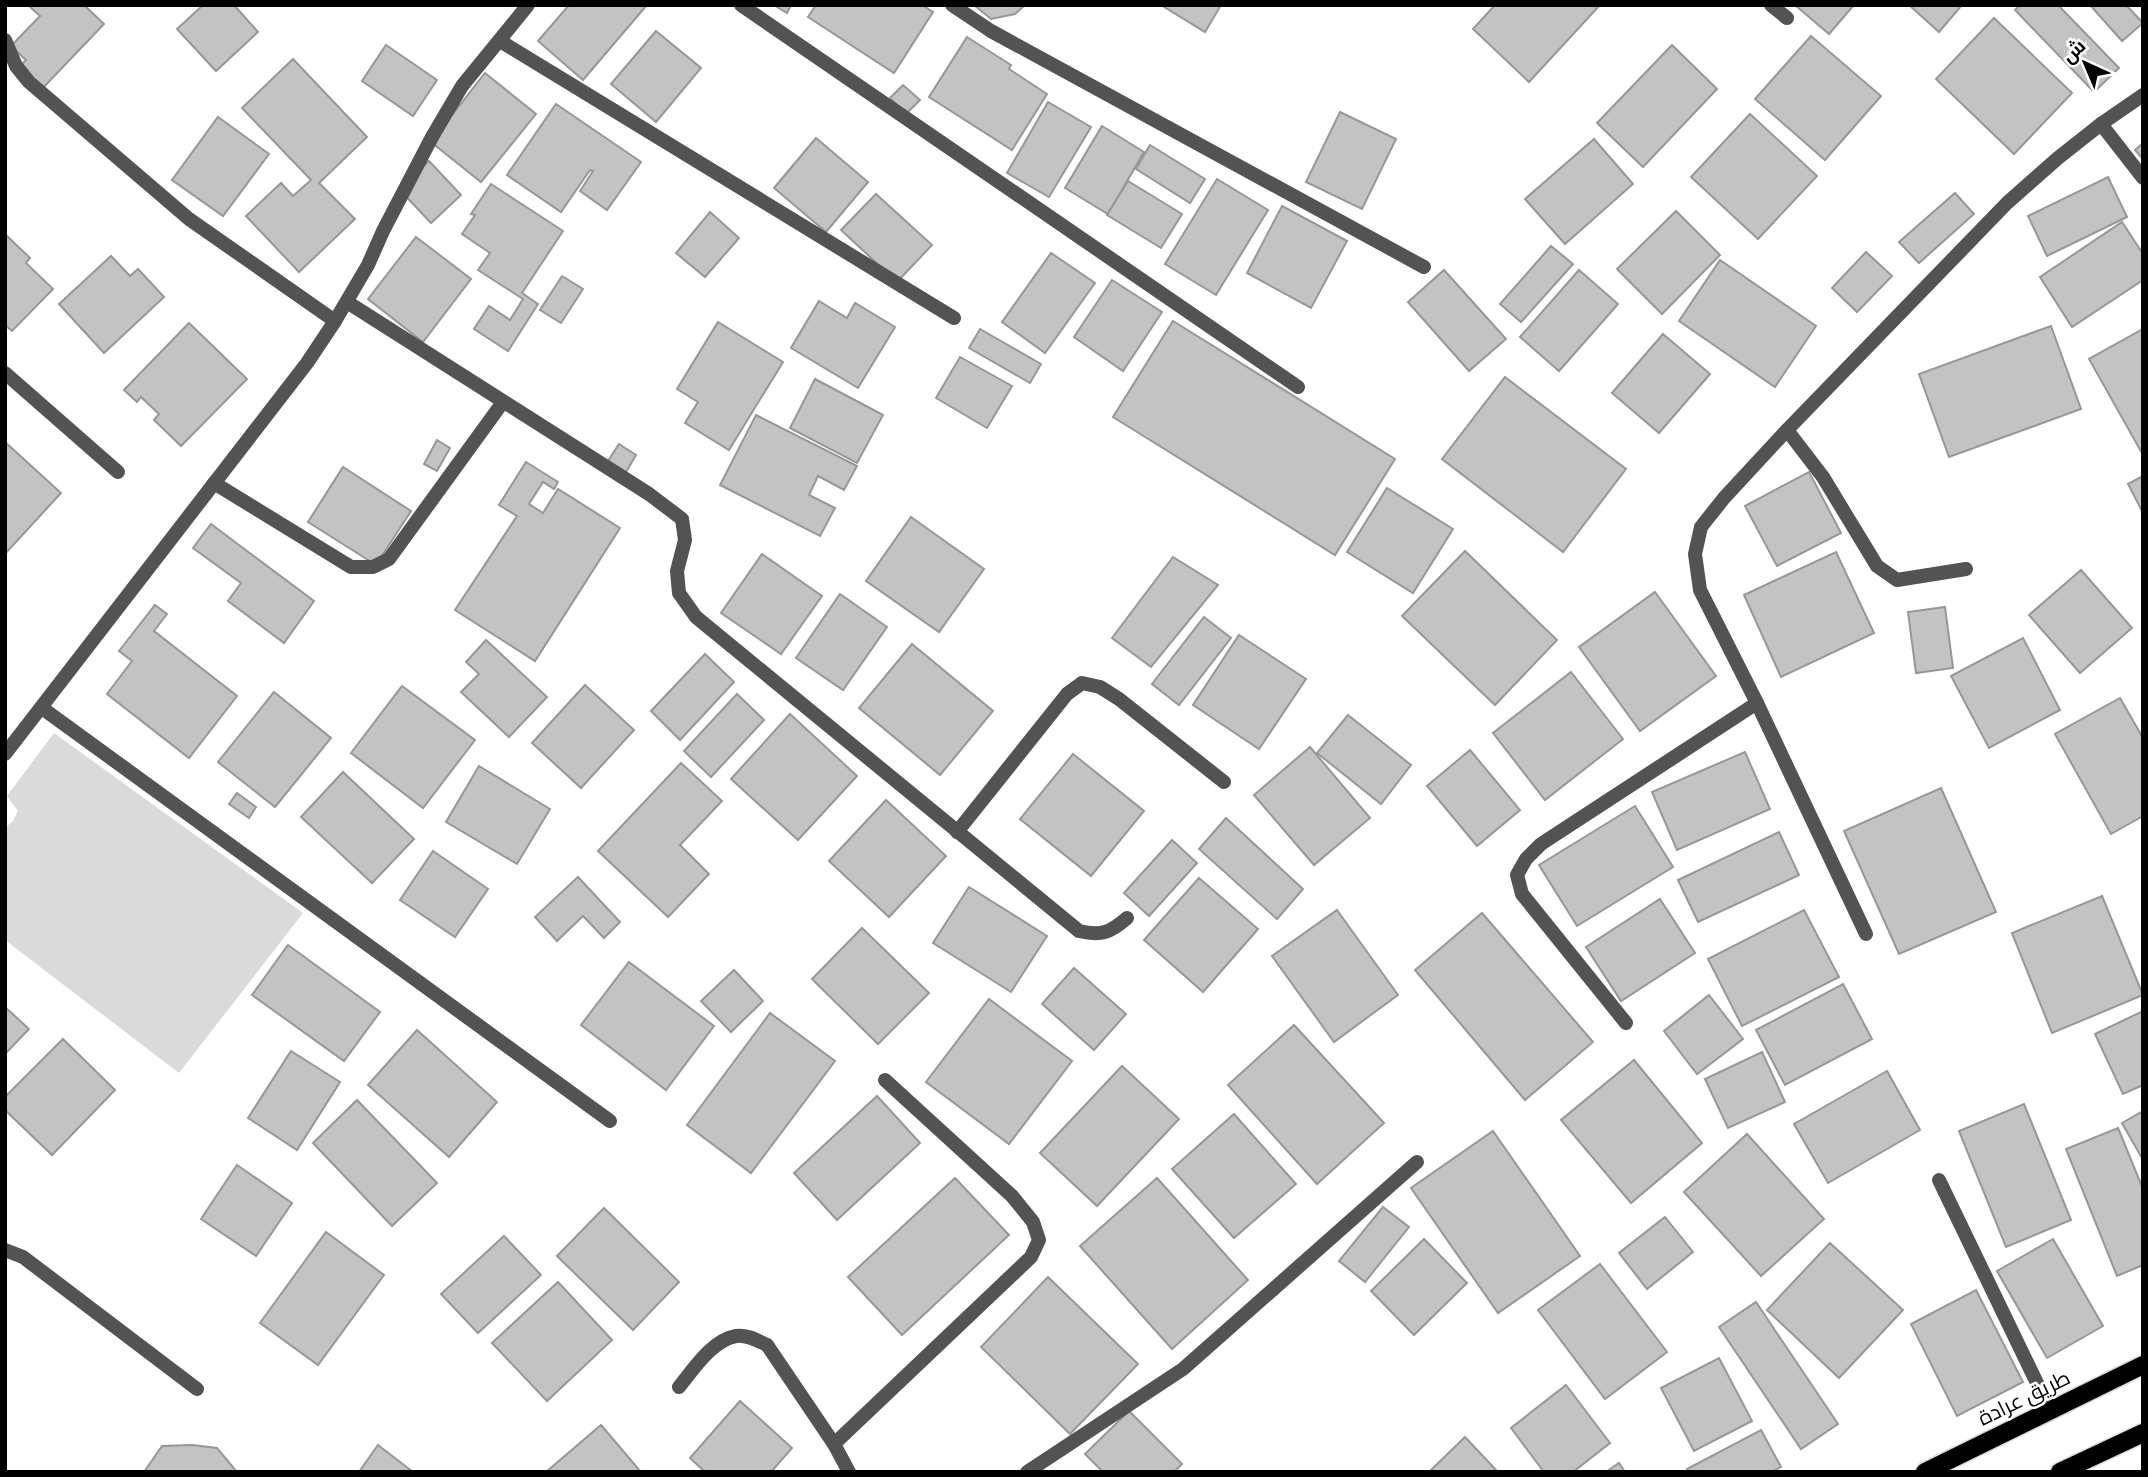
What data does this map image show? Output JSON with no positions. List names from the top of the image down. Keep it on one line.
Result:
{"streets":{"main road":["طريق عرادة"]},"north":"top left"}
